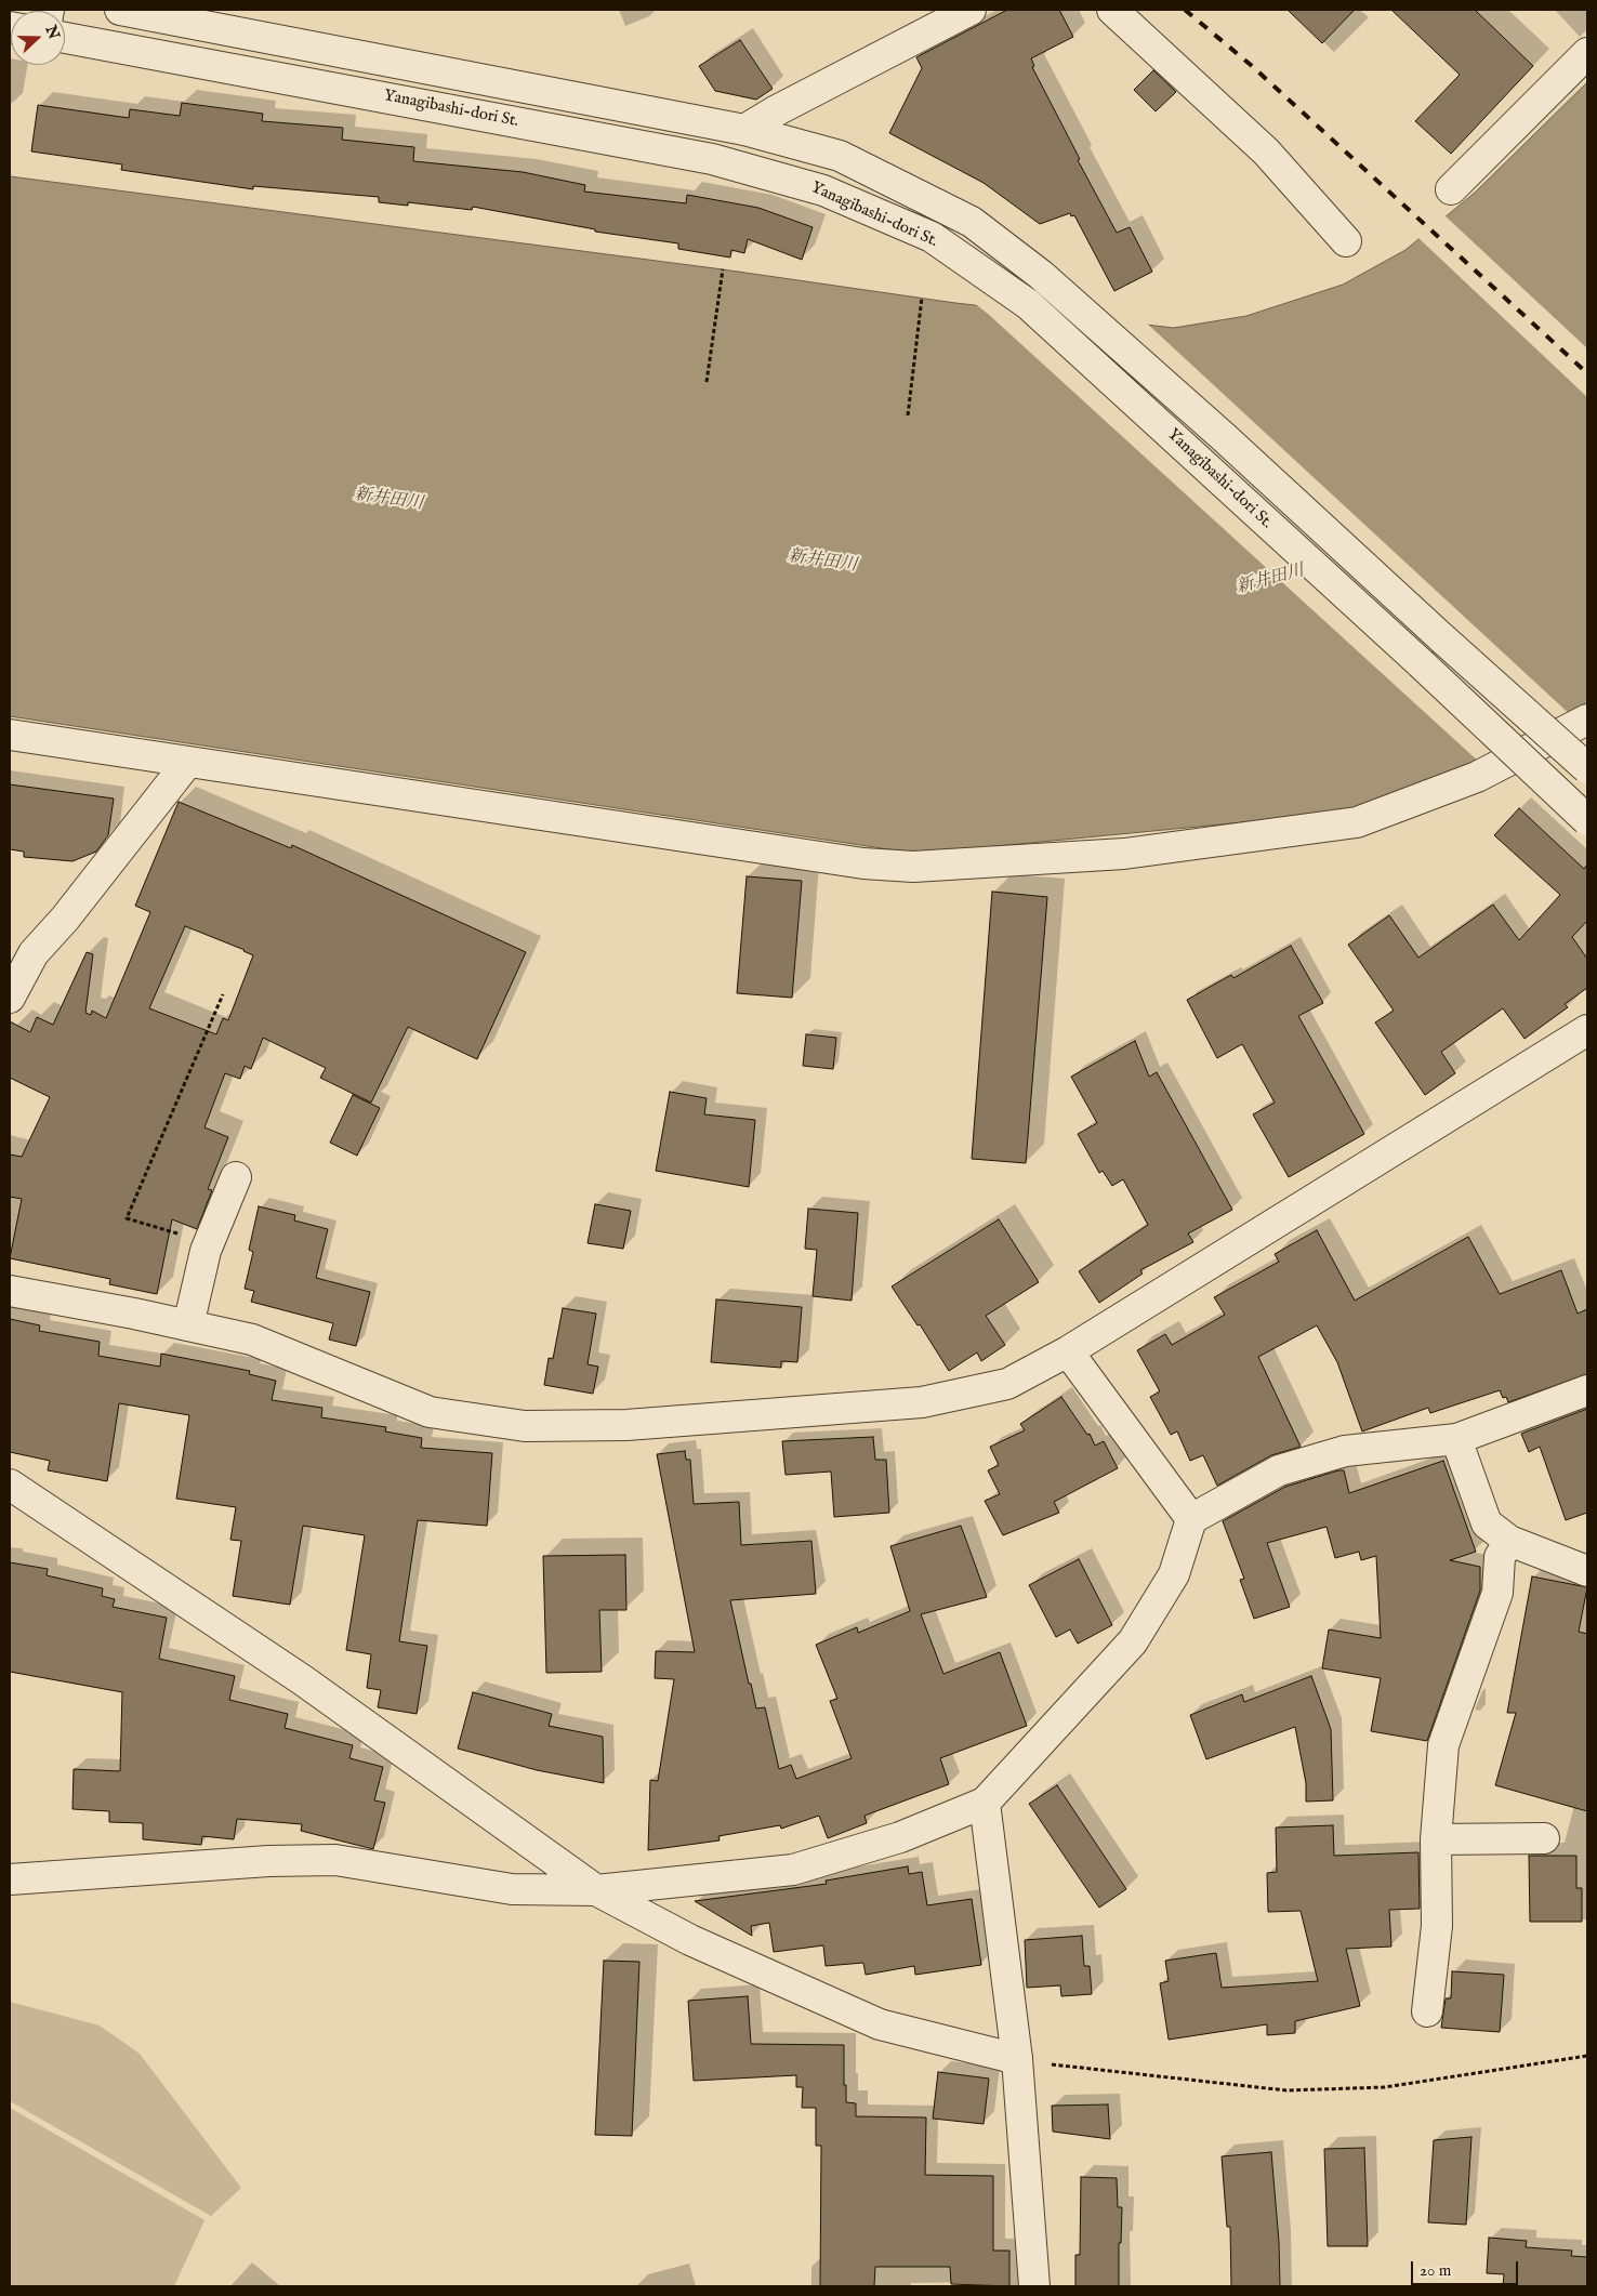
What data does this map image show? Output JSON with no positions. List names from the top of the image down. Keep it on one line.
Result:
{"streets":{"street":["Yanagibashi-dori St."]},"water":["新井田川"],"scale_bar":"20 m","north":"right"}
